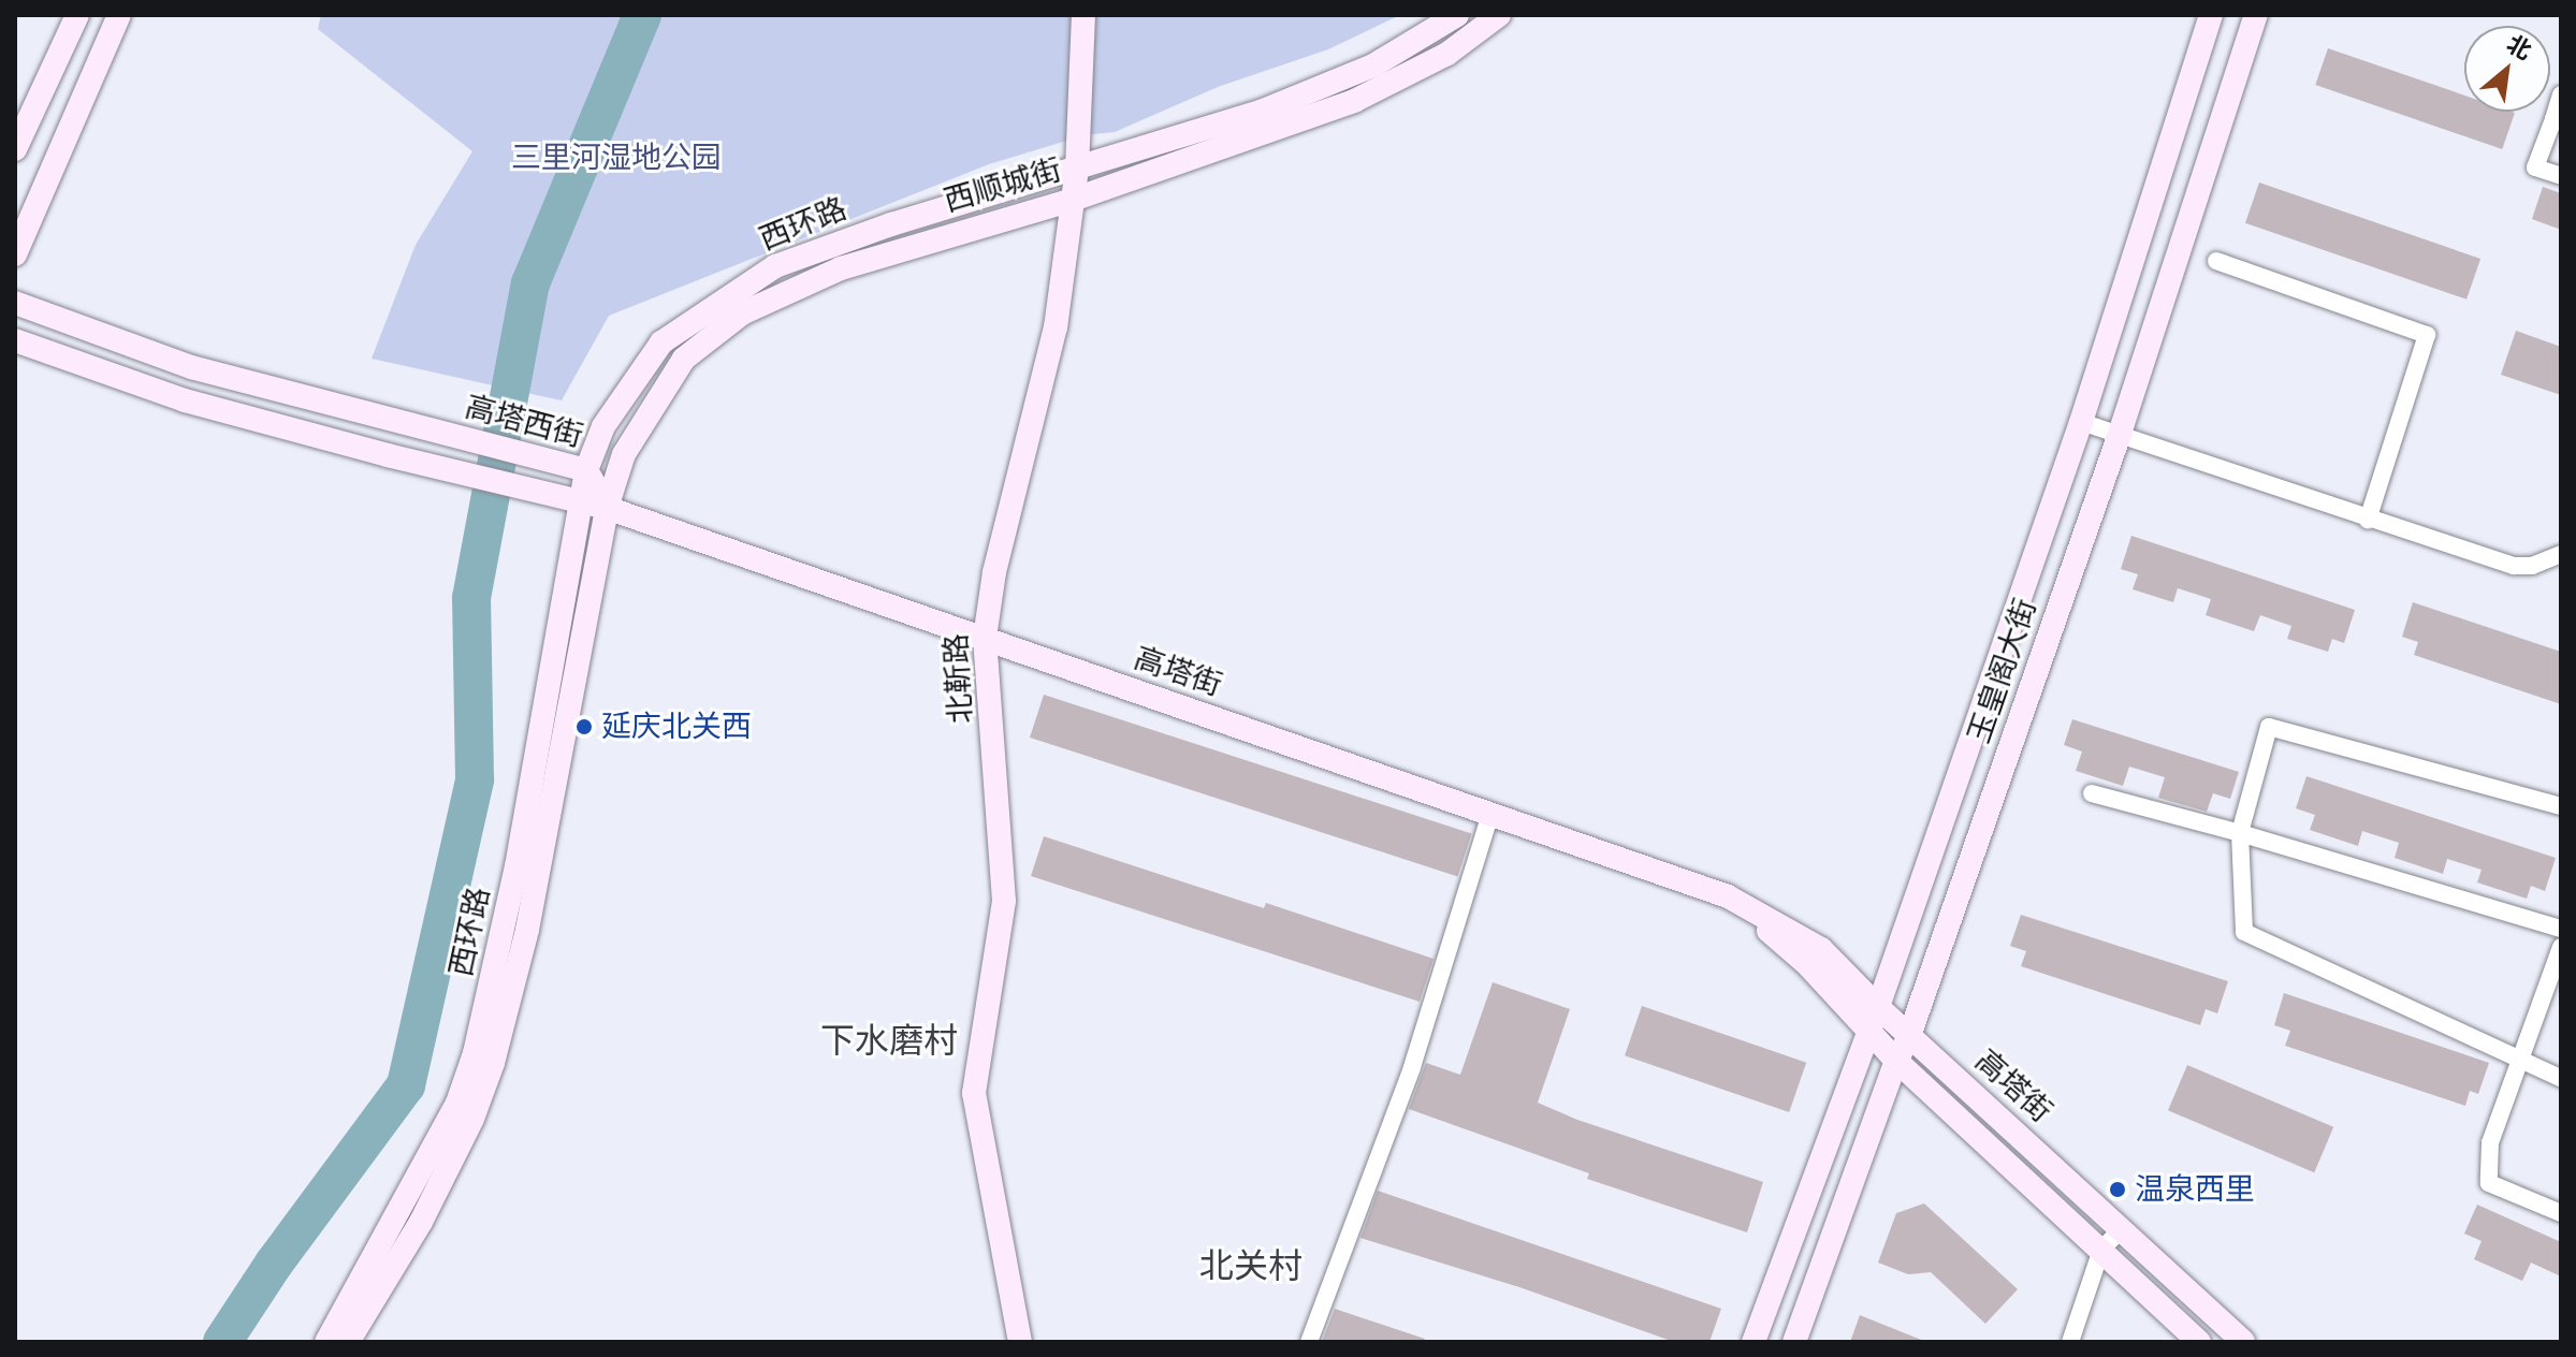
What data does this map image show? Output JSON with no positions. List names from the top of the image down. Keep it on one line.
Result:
{"streets":{"street":["西顺城街","西环路","高塔西街","玉皇阁大街","高塔街","北靳路"]},"crossings":[["西顺城街","西环路"],["西顺城街","高塔西街"],["西顺城街","高塔街"],["西顺城街","北靳路"],["西环路","高塔西街"],["西环路","高塔街"],["西环路","北靳路"],["高塔西街","高塔街"],["玉皇阁大街","高塔街"],["高塔街","北靳路"]],"districts":["下水磨村","北关村"],"parks":["三里河湿地公园"],"places":["延庆北关西","温泉西里"],"north":"top right"}
